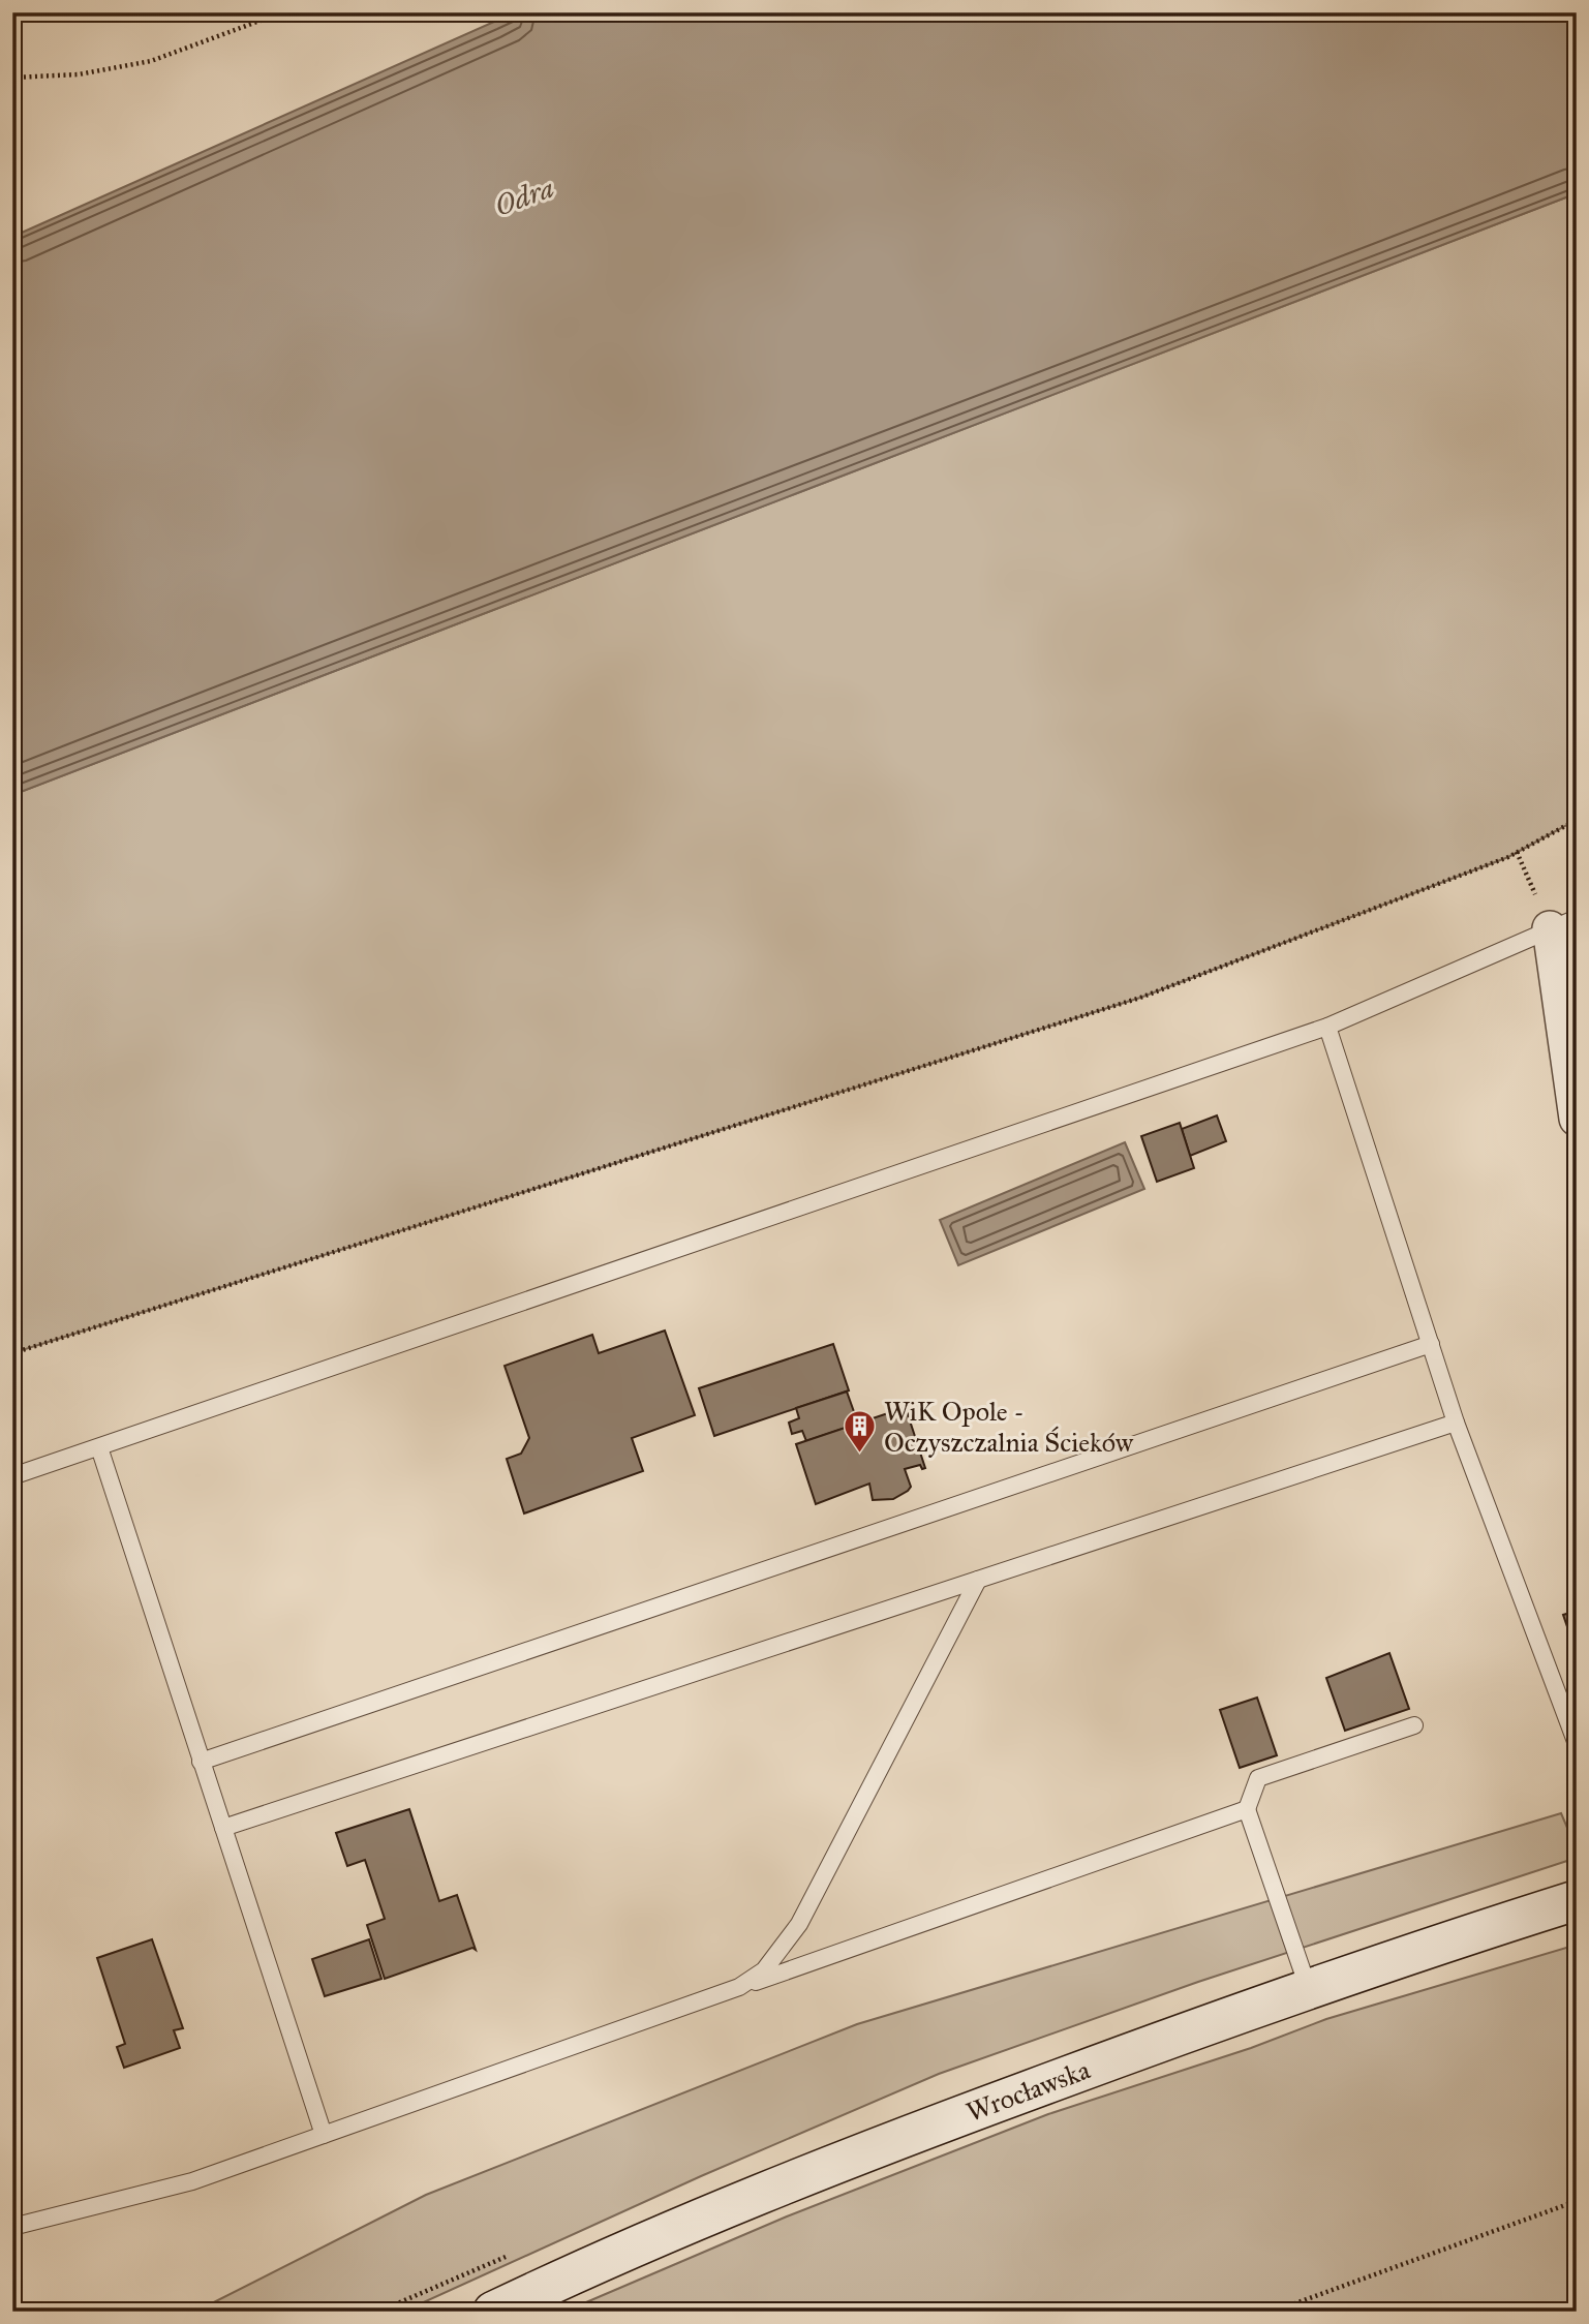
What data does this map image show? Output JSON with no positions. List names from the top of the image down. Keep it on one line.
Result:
{"streets":{"main road":["Wrocławska"]},"water":["Odra"],"places":{"building":["WiK Opole - Oczyszczalnia Ścieków"]}}
